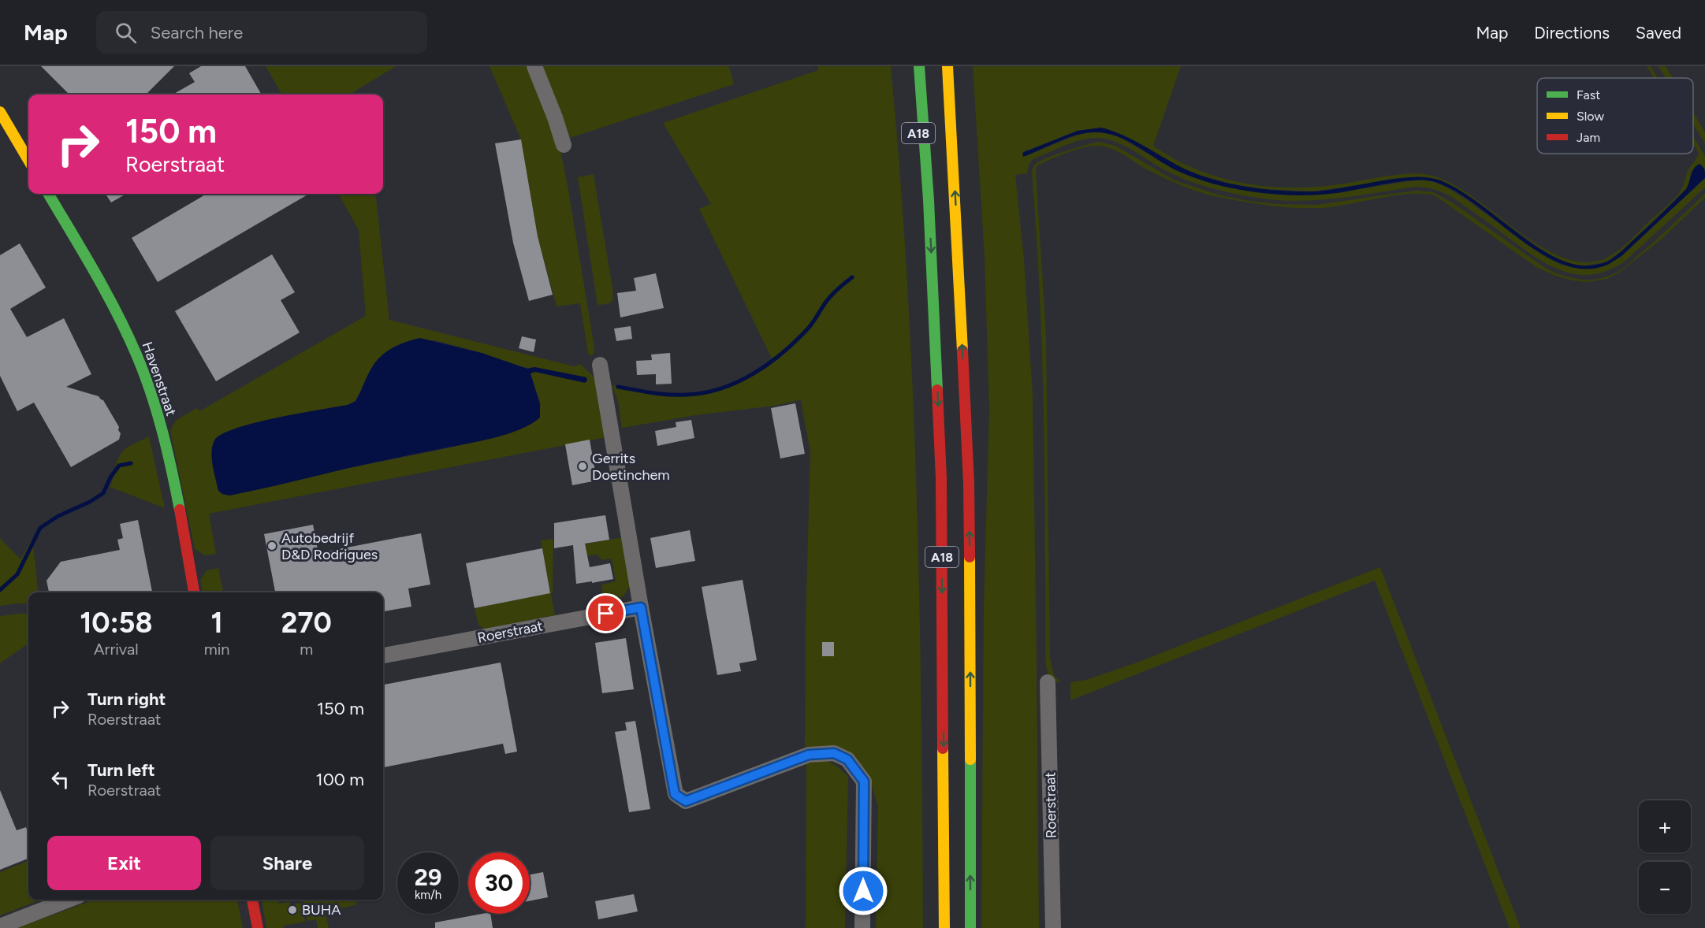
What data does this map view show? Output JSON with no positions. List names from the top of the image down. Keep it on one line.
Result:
{"streets":{"main road":["A18","Havenstraat"],"street":["Roerstraat"]},"places":["Gerrits Doetinchem","Autobedrijf D&D Rodrigues","BUHA"],"legend":["Fast","Slow","Jam"],"page":{"header":"Map","search":"Search here","nav":["Map","Directions","Saved"],"turn":["150 m","Roerstraat"],"eta":["10:58","Arrival","1","min","270","m"],"list":[{"name":"Turn right","note":"Roerstraat","value":"150 m"},{"name":"Turn left","note":"Roerstraat","value":"100 m"}],"map_buttons":["+","−"],"buttons":["Exit","Share"],"speed":"29 km/h","limit":"30"}}
